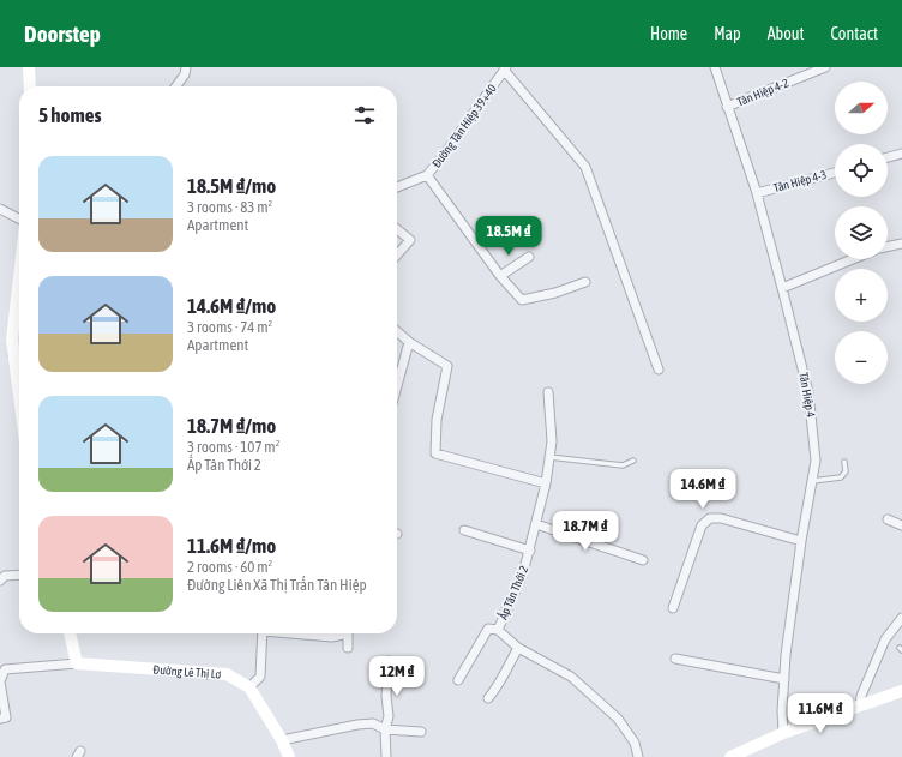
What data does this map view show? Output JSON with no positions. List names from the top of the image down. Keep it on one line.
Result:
{"streets":{"street":["Tân Hiệp 4-2","Đường Tân Hiệp 39+40","Tân Hiệp 4-3","Tân Hiệp 4","Ấp Tân Thới 2","Đường Lê Thị Lơ"]},"crossings":[["Tân Hiệp 4-2","Tân Hiệp 4"],["Tân Hiệp 4-3","Tân Hiệp 4"]],"north":"right","page":{"header":"Doorstep","nav":["Home","Map","About","Contact"],"map_buttons":["+","−"],"heading":"5 homes","list":[{"name":"18.5M ₫/mo","note":"3 rooms · 83 m² · Apartment"},{"name":"14.6M ₫/mo","note":"3 rooms · 74 m² · Apartment"},{"name":"18.7M ₫/mo","note":"3 rooms · 107 m² · Ấp Tân Thới 2"},{"name":"11.6M ₫/mo","note":"2 rooms · 60 m² · Đường Liên Xã Thị Trấn Tân Hiệp"}],"price":["18.5M ₫","14.6M ₫","18.7M ₫","12M ₫","11.6M ₫"]}}
